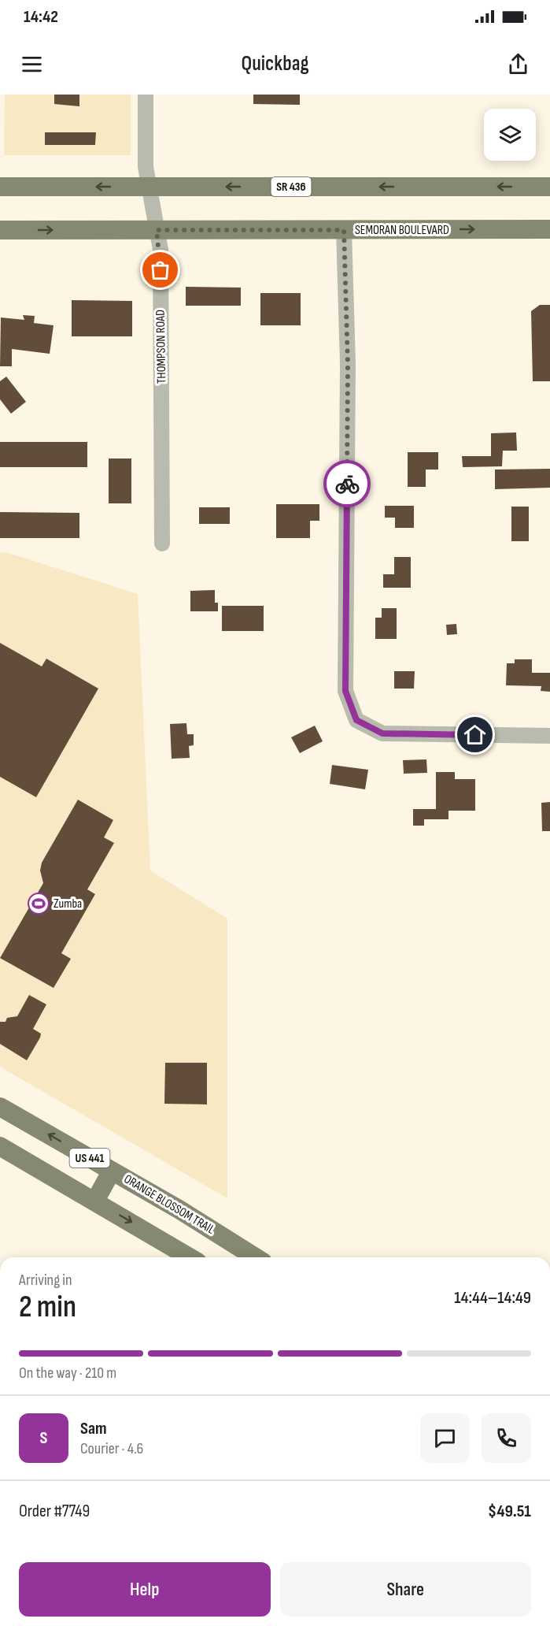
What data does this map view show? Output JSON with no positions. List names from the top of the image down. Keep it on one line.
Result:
{"streets":{"main road":["SR 436","SEMORAN BOULEVARD","US 441","ORANGE BLOSSOM TRAIL"],"street":["THOMPSON ROAD"]},"crossings":[["SR 436","THOMPSON ROAD"],["SEMORAN BOULEVARD","THOMPSON ROAD"]],"places":{"sports":["Zumba"]},"page":{"status":"14:42","header":"Quickbag","heading":["2 min","Arriving in","14:44–14:49"],"panel":["Sam","Courier · 4.6","Order #7749","$49.51"],"bar":"On the way · 210 m","round":"S","buttons":["Help","Share"]}}
